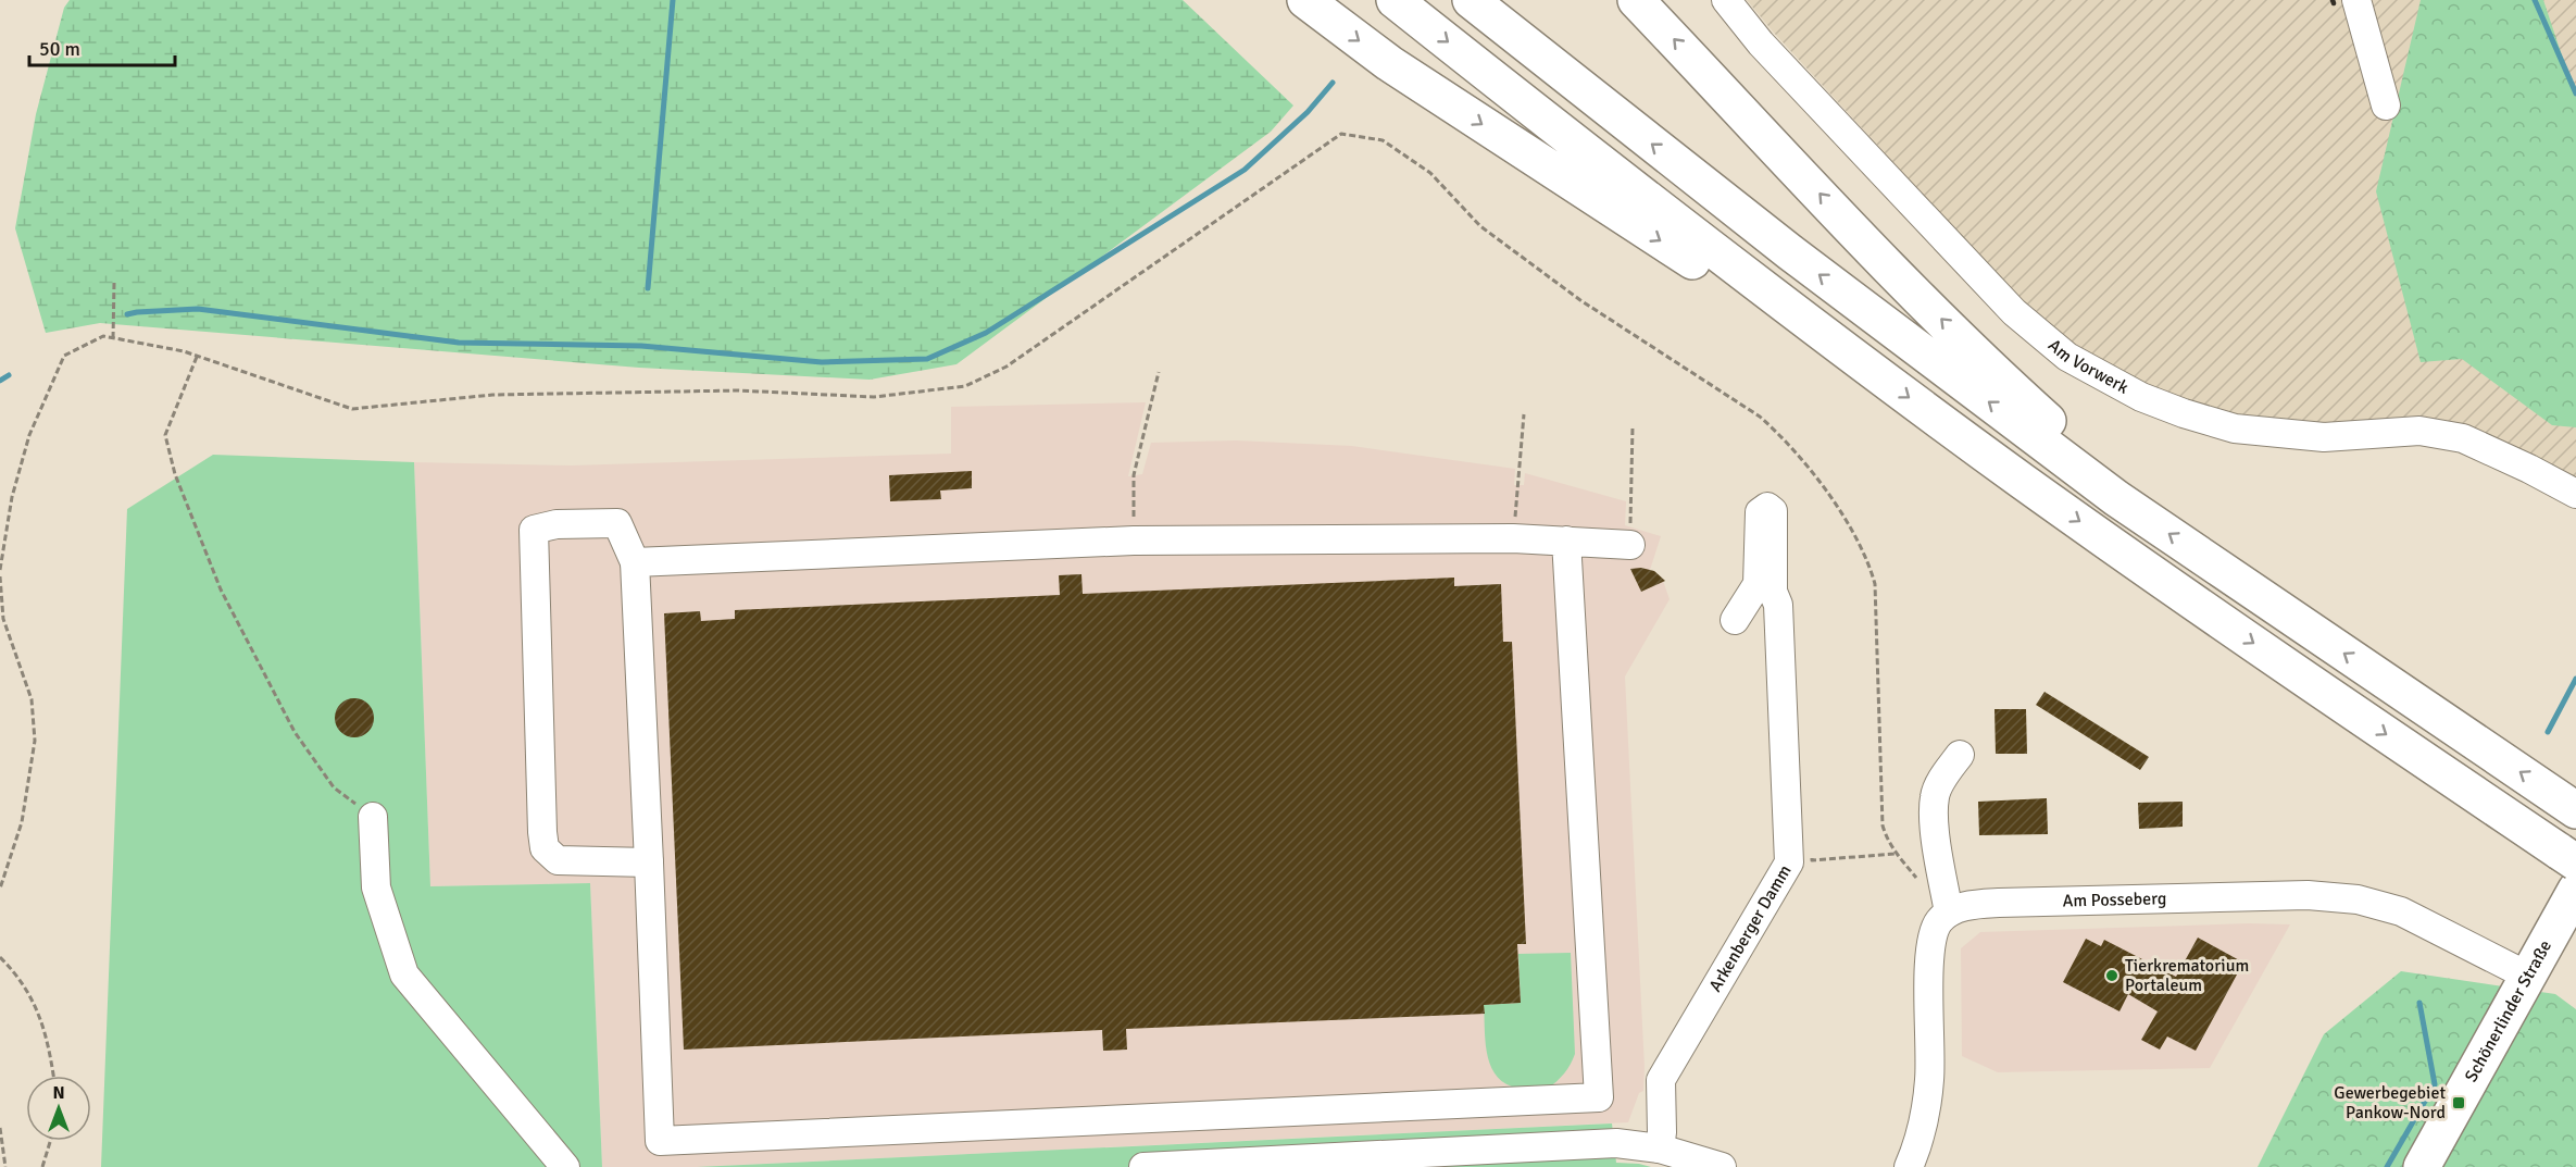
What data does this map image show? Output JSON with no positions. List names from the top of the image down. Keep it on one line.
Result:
{"streets":{"main road":["Schönerlinder Straße"],"street":["Am Vorwerk","Am Posseberg","Arkenberger Damm"]},"crossings":[["Am Posseberg","Schönerlinder Straße"]],"places":{"other":["Tierkrematorium Portaleum"],"transit":["Gewerbegebiet Pankow-Nord"]},"scale_bar":"50 m","north":"top"}
